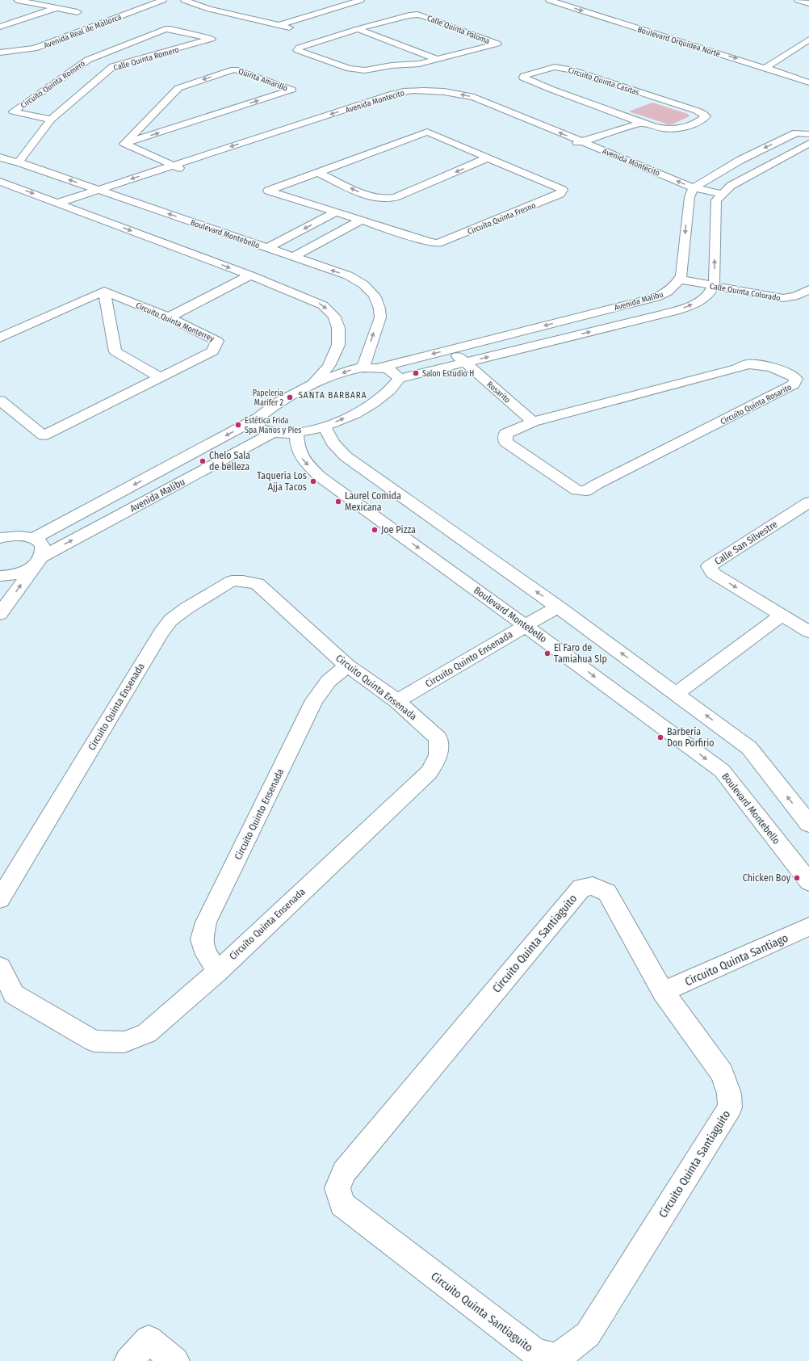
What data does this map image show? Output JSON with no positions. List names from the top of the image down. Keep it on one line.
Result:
{"streets":{"street":["Calle Quinta Paloma","Avenida Real de Mallorca","Boulevard Orquídea Norte","Calle Quinta Romero","Quinta Amarillo","Circuito Quinta Casitas","Circuito Quinta Romero","Avenida Montecito","Circuito Quinta Fresno","Boulevard Montebello","Calle Quinta Colorado","Avenida Malibu","Circuito Quinta Monterrey","Rosarito","Circuito Quinta Rosarito","Calle San Silvestre","Circuito Quinto Ensenada","Circuito Quinta Ensenada","Circuito Quinta Santiaguito","Circuito Quinta Santiago"]},"crossings":[["Calle Quinta Romero","Circuito Quinta Romero"],["Calle Quinta Romero","Boulevard Montebello"],["Avenida Montecito","Boulevard Montebello"],["Boulevard Montebello","Avenida Malibu"],["Boulevard Montebello","Circuito Quinto Ensenada"],["Calle Quinta Colorado","Avenida Malibu"],["Avenida Malibu","Rosarito"],["Rosarito","Circuito Quinta Rosarito"],["Circuito Quinto Ensenada","Circuito Quinta Ensenada"],["Circuito Quinta Santiaguito","Circuito Quinta Santiago"]],"districts":["SANTA BARBARA"],"places":["Salon Estudio H","Papelería Marifer 2","Estética Frida Spa Manos y Pies","Chelo Sala de belleza","Taqueria Los Ajja Tacos","Laurel Comida Mexicana","Joe Pizza","El Faro de Tamiahua Slp","Barbería Don Porfirio","Chicken Boy"]}
